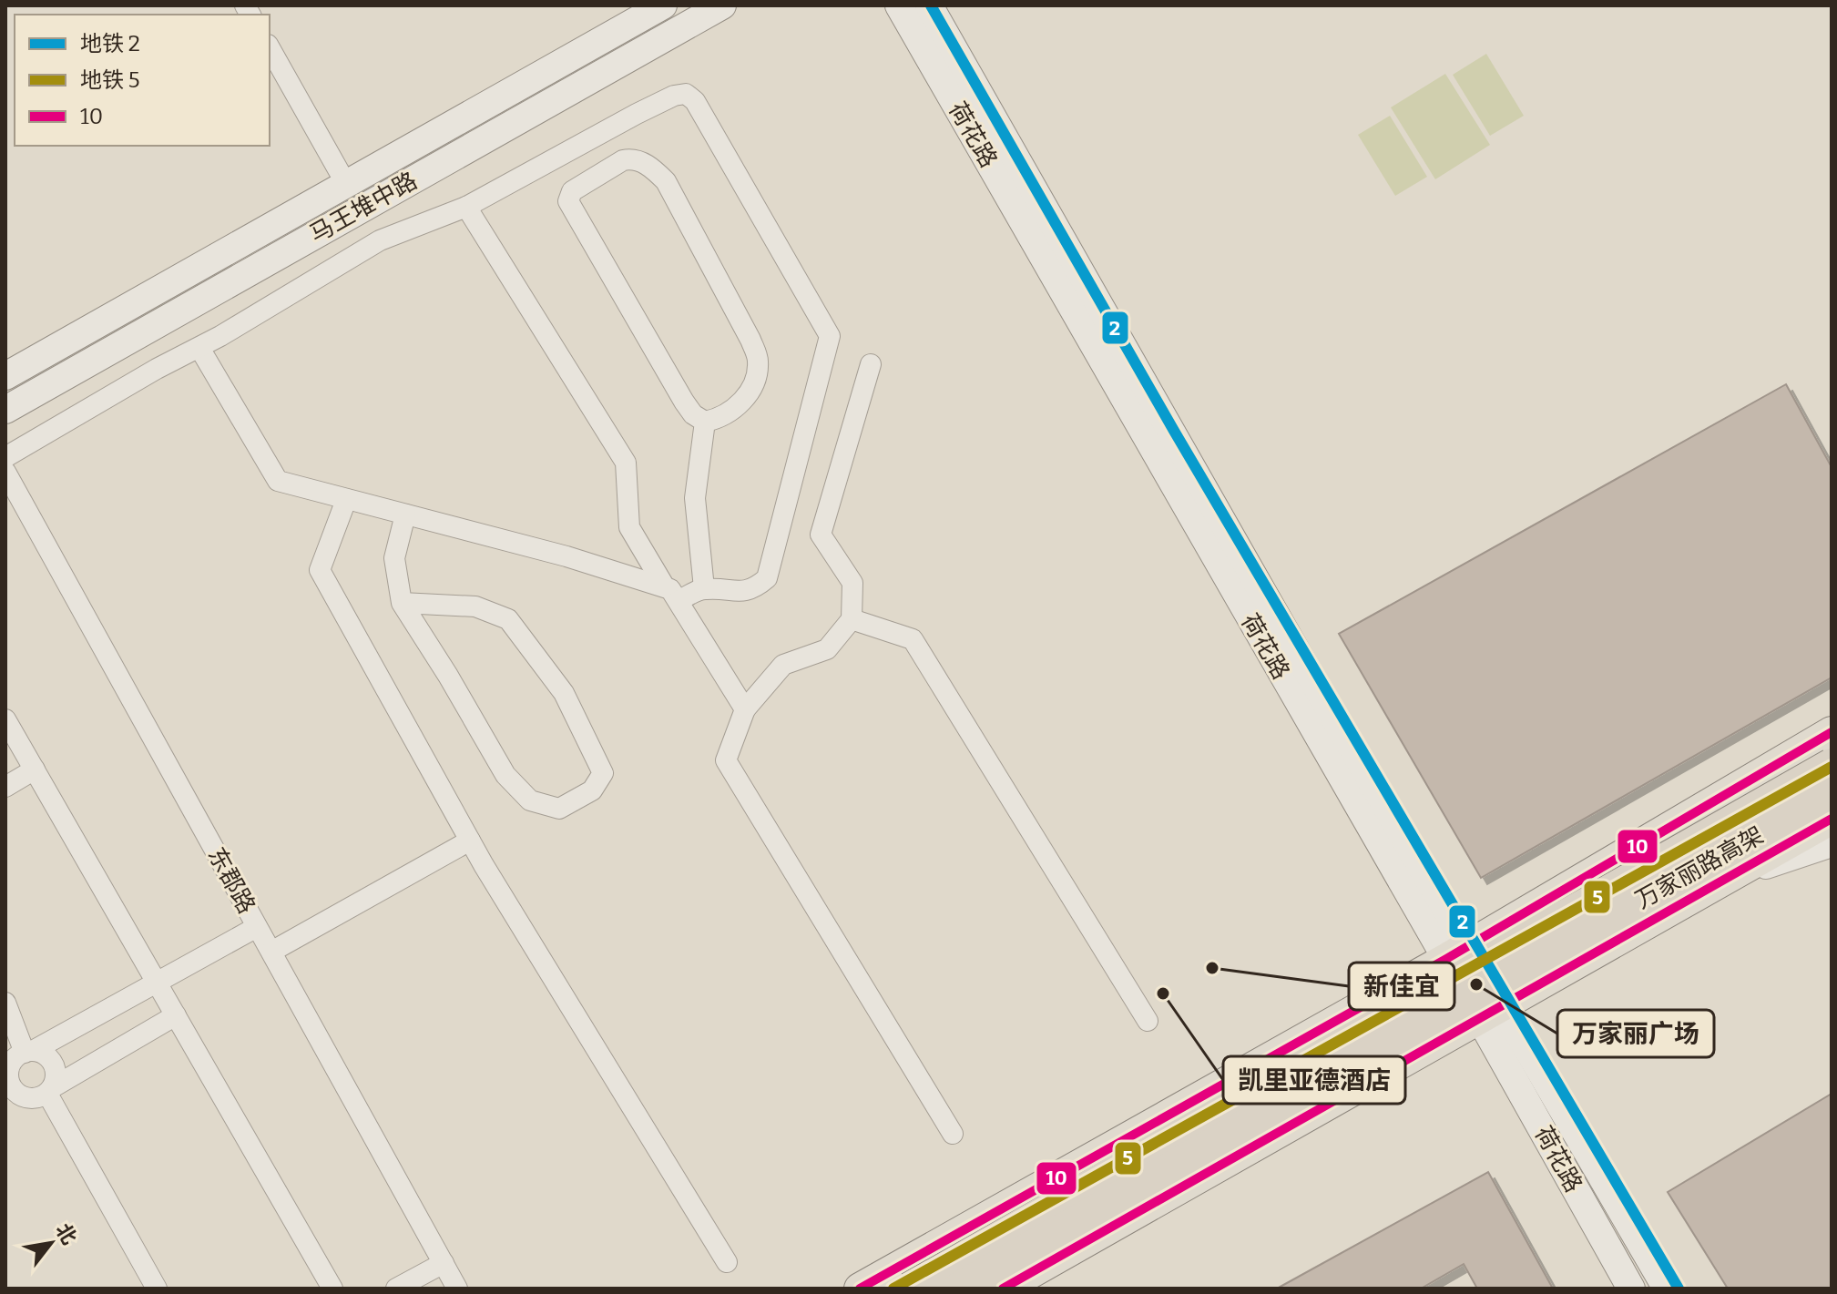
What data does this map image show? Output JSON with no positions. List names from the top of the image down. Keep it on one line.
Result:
{"streets":{"highway":["万家丽路高架"],"main road":["荷花路","马王堆中路"],"street":["东郡路"]},"places":["新佳宜","万家丽广场","凯里亚德酒店"],"lines":["metro line 2","transit line 10","metro line 5"],"legend":["地铁 2","地铁 5","10"],"north":"top right"}
